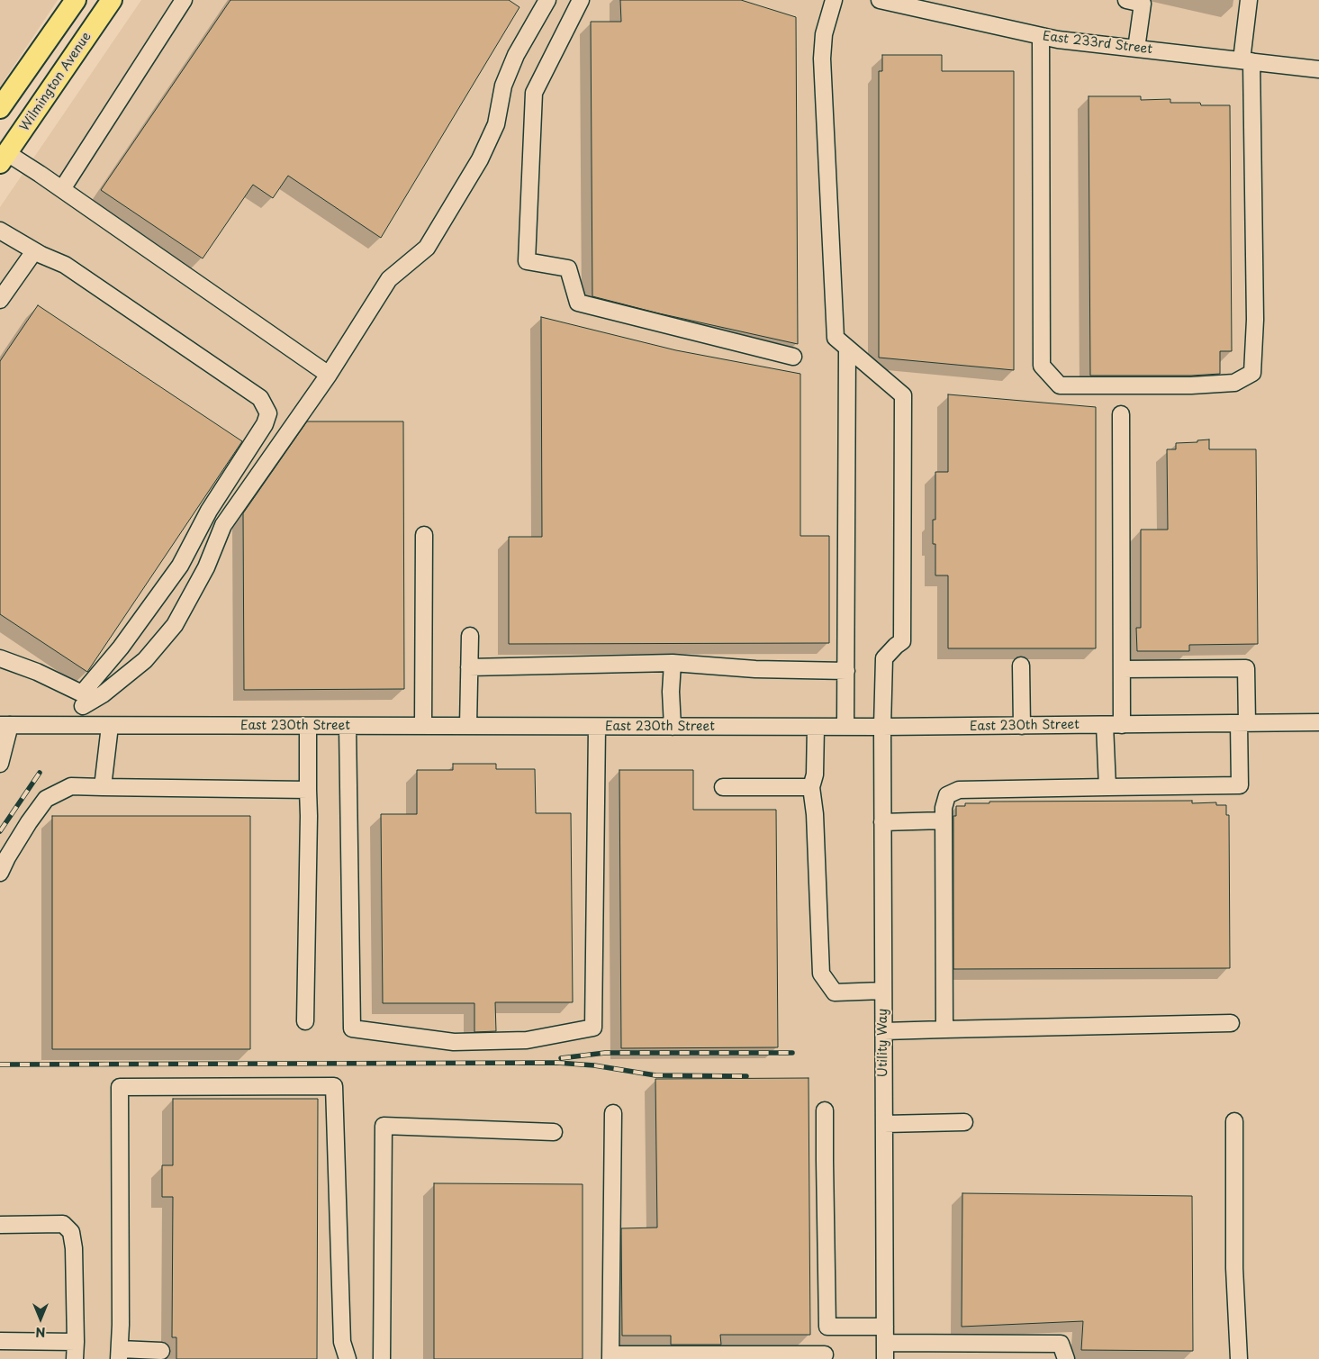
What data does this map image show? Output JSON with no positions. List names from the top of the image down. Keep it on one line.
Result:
{"streets":{"main road":["Wilmington Avenue"],"street":["East 233rd Street","East 230th Street","Utility Way"]},"crossings":[["East 230th Street","Utility Way"]],"north":"bottom"}
